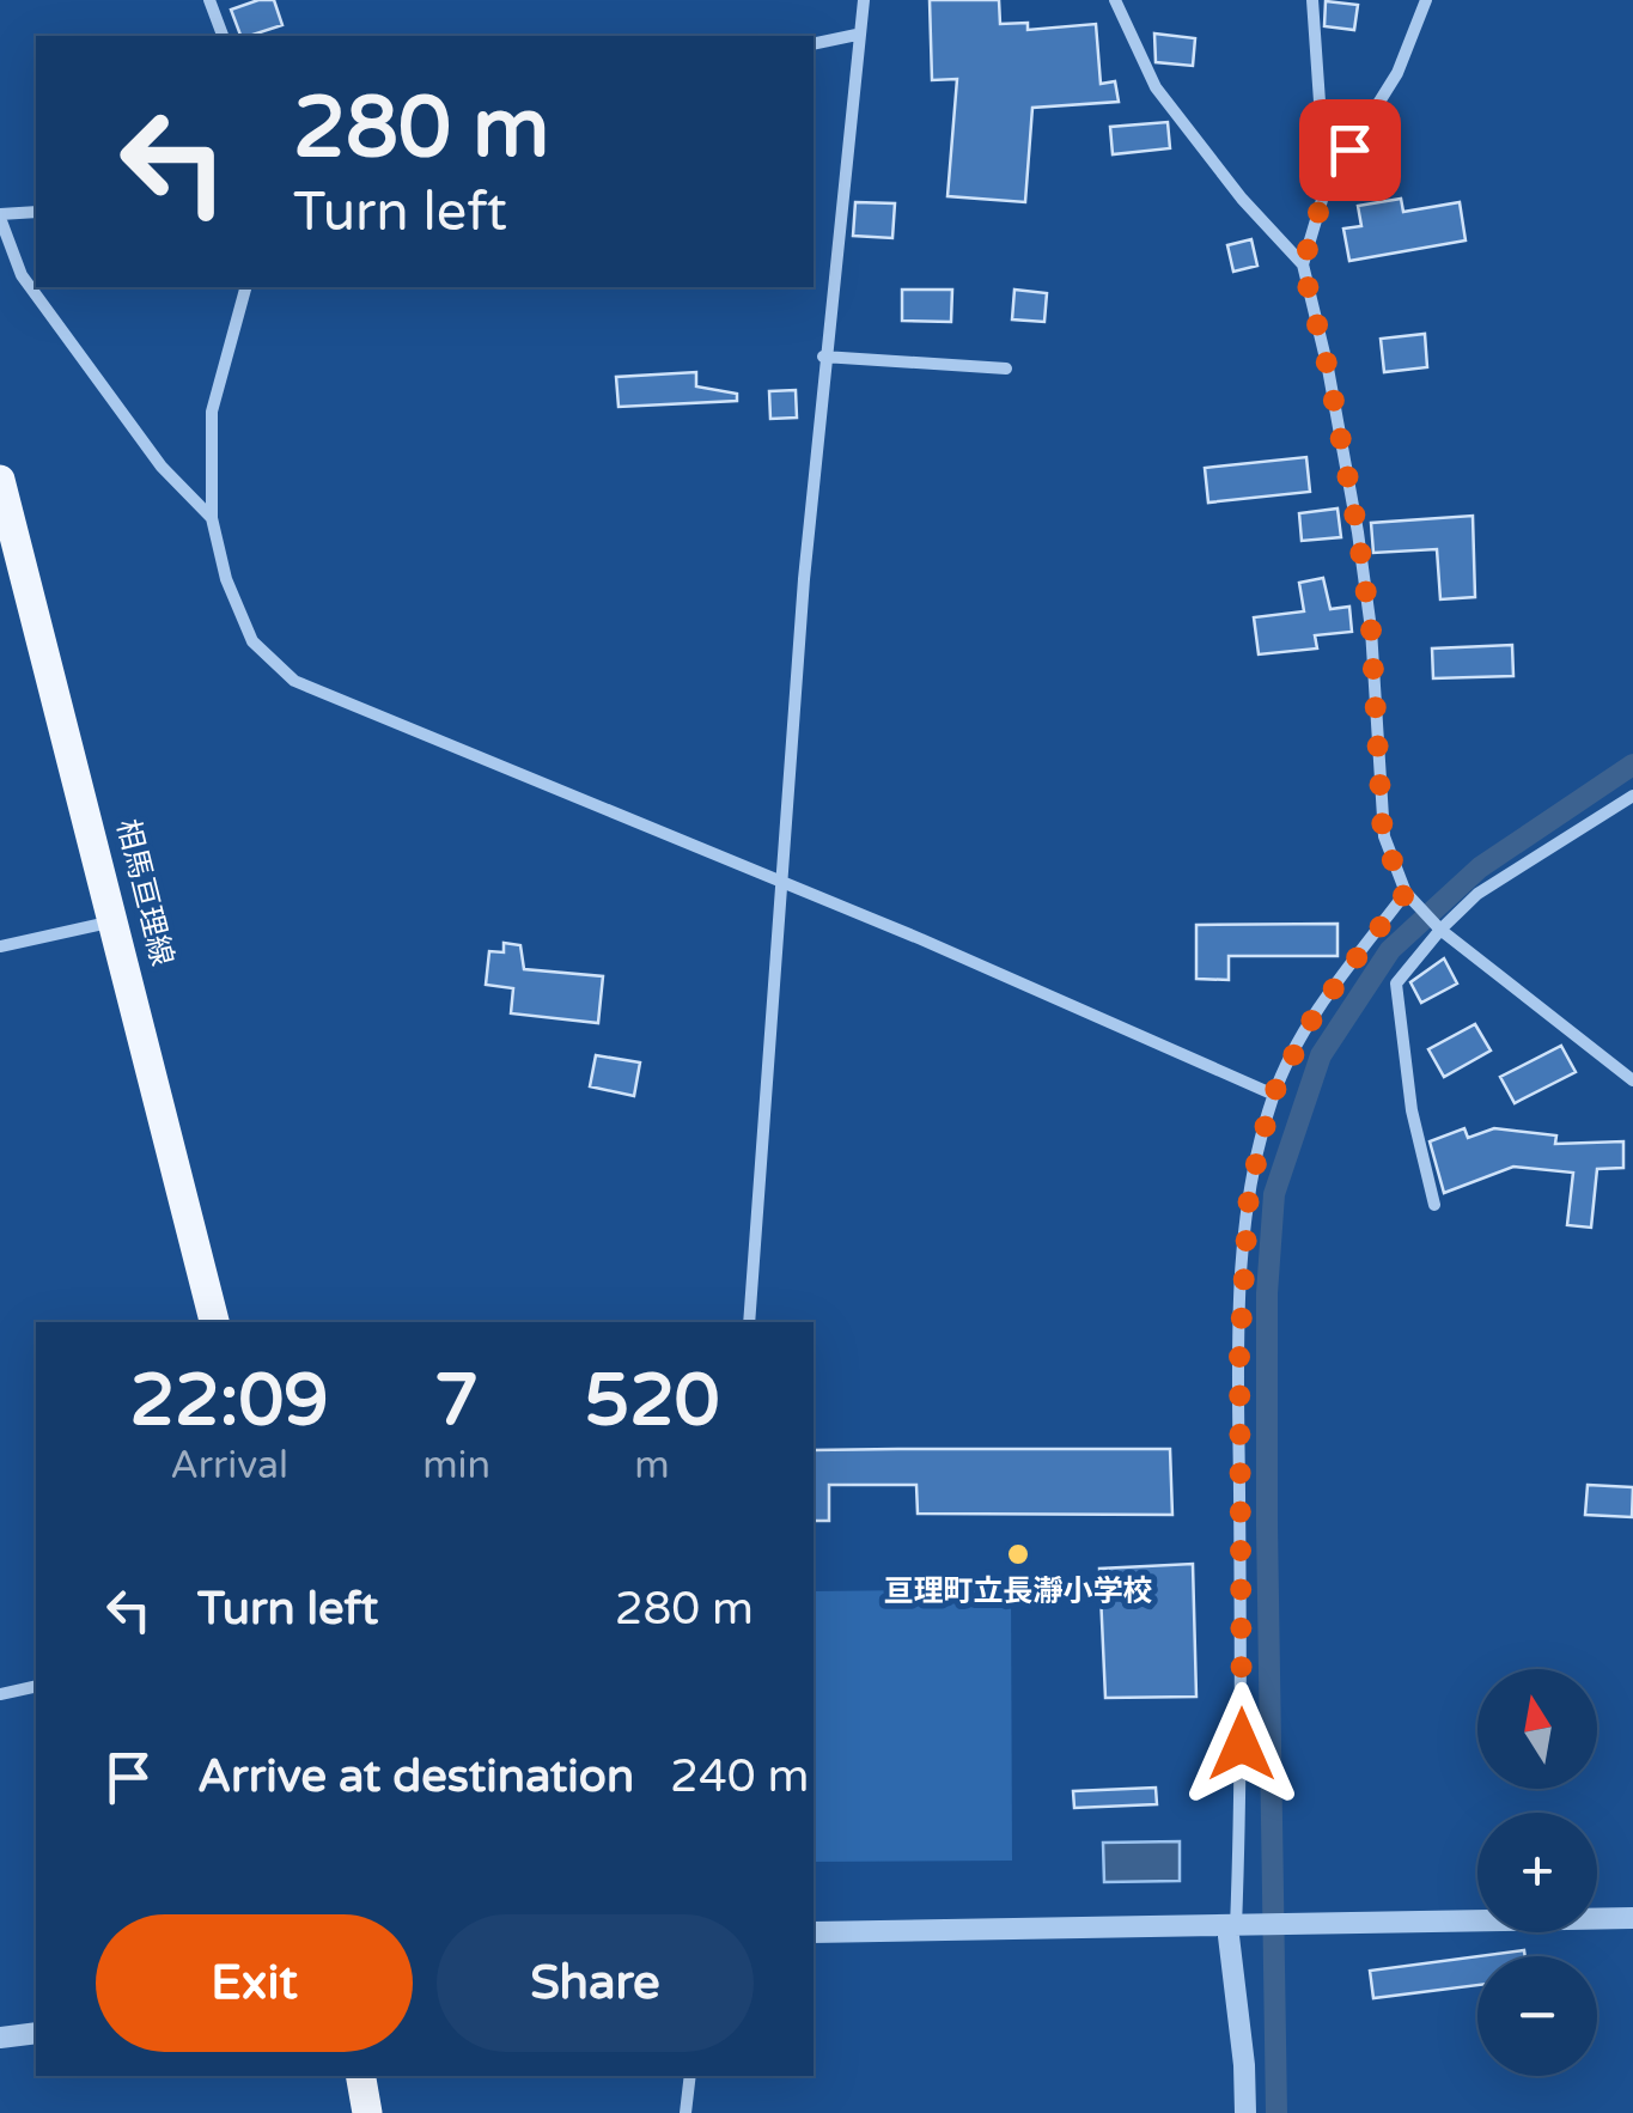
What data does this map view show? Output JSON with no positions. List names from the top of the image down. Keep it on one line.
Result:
{"streets":{"main road":["相馬亘理線"]},"places":["亘理町立長瀞小学校"],"north":"top","page":{"turn":["280 m","Turn left"],"eta":["22:09","Arrival","7","min","520","m"],"list":[{"name":"Turn left","value":"280 m"},{"name":"Arrive at destination","value":"240 m"}],"map_buttons":["+","−"],"buttons":["Exit","Share"]}}
